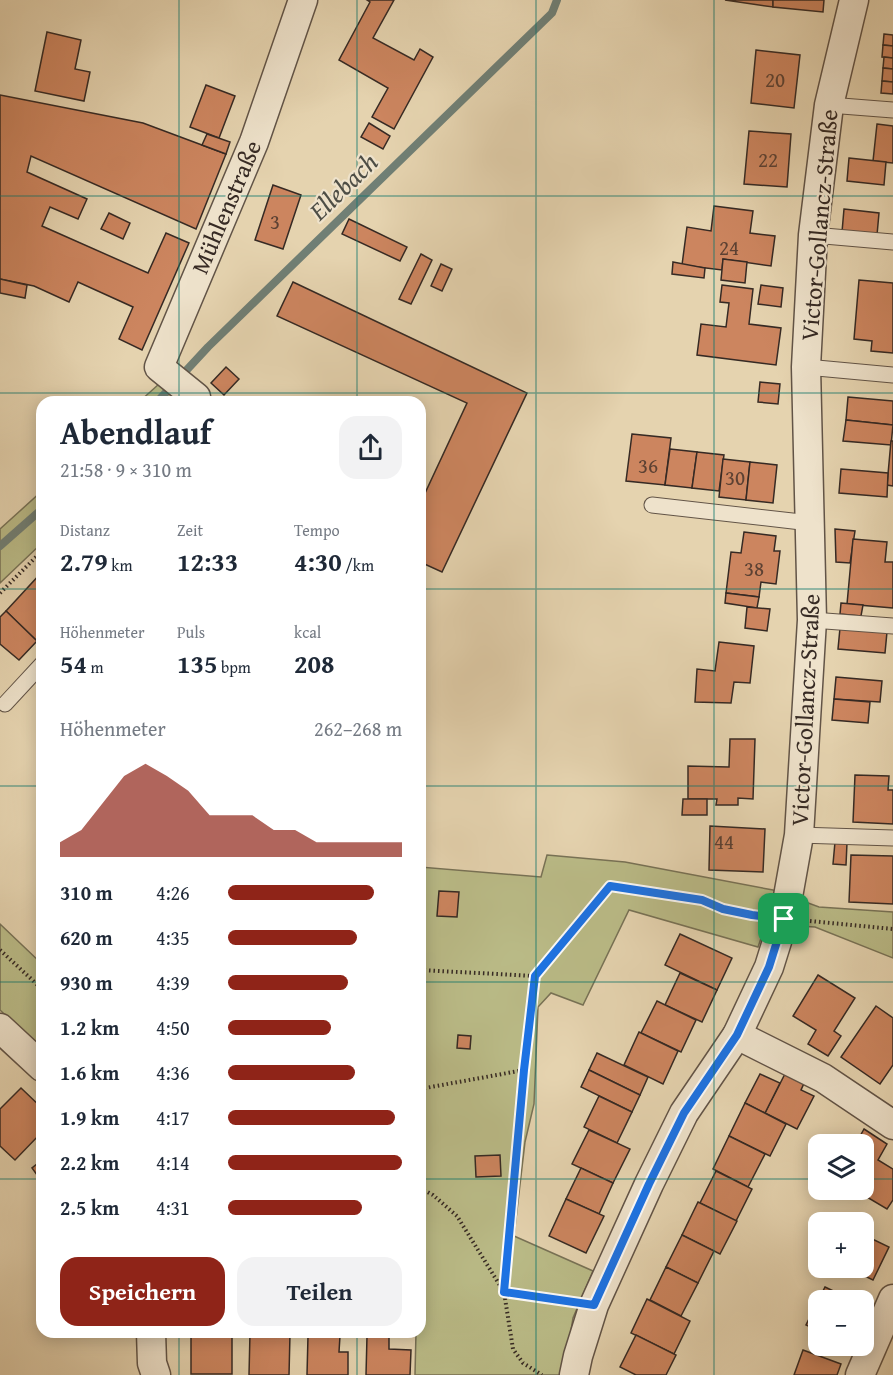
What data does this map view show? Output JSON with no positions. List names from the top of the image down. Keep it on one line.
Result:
{"streets":{"street":["Mühlenstraße","Victor-Gollancz-Straße"]},"water":["Ellebach"],"house_numbers":["20","22","3","24","36","30","38","44"],"page":{"heading":["Abendlauf","21:58 · 9 × 310 m"],"stats":[["Distanz","2.79 km"],["Zeit","12:33"],["Tempo","4:30 /km"],["Höhenmeter","54 m"],["Puls","135 bpm"],["kcal","208"]],"chart":["Höhenmeter","262–268 m"],"list":[{"name":"310 m","note":"4:26"},{"name":"620 m","note":"4:35"},{"name":"930 m","note":"4:39"},{"name":"1.2 km","note":"4:50"},{"name":"1.6 km","note":"4:36"},{"name":"1.9 km","note":"4:17"},{"name":"2.2 km","note":"4:14"},{"name":"2.5 km","note":"4:31"}],"map_buttons":["+","−"],"buttons":["Speichern","Teilen"]}}
